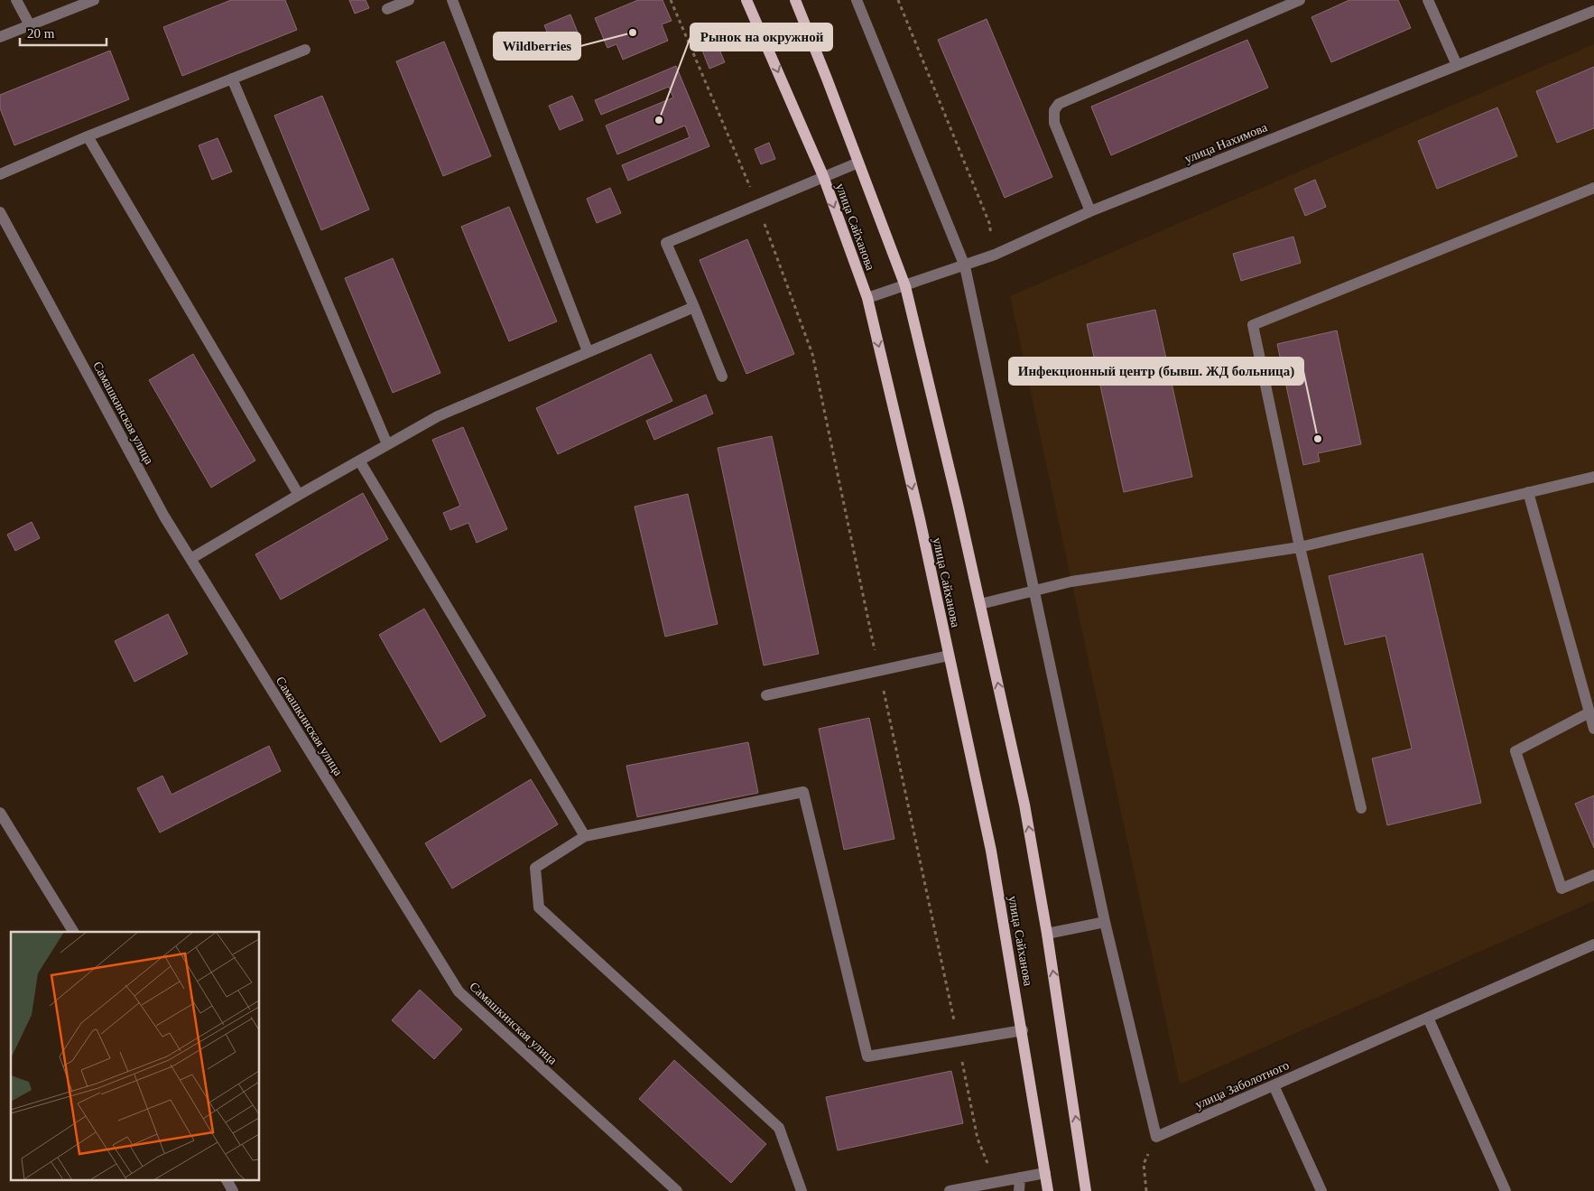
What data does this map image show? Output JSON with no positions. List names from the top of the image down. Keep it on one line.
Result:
{"streets":{"main road":["улица Сайханова"],"street":["улица Нахимова","Самашкинская улица","улица Заболотного"]},"crossings":[["улица Нахимова","улица Сайханова"]],"places":["Wildberries","Рынок на окружной","Инфекционный центр (бывш. ЖД больница)"],"scale_bar":"20 m"}
